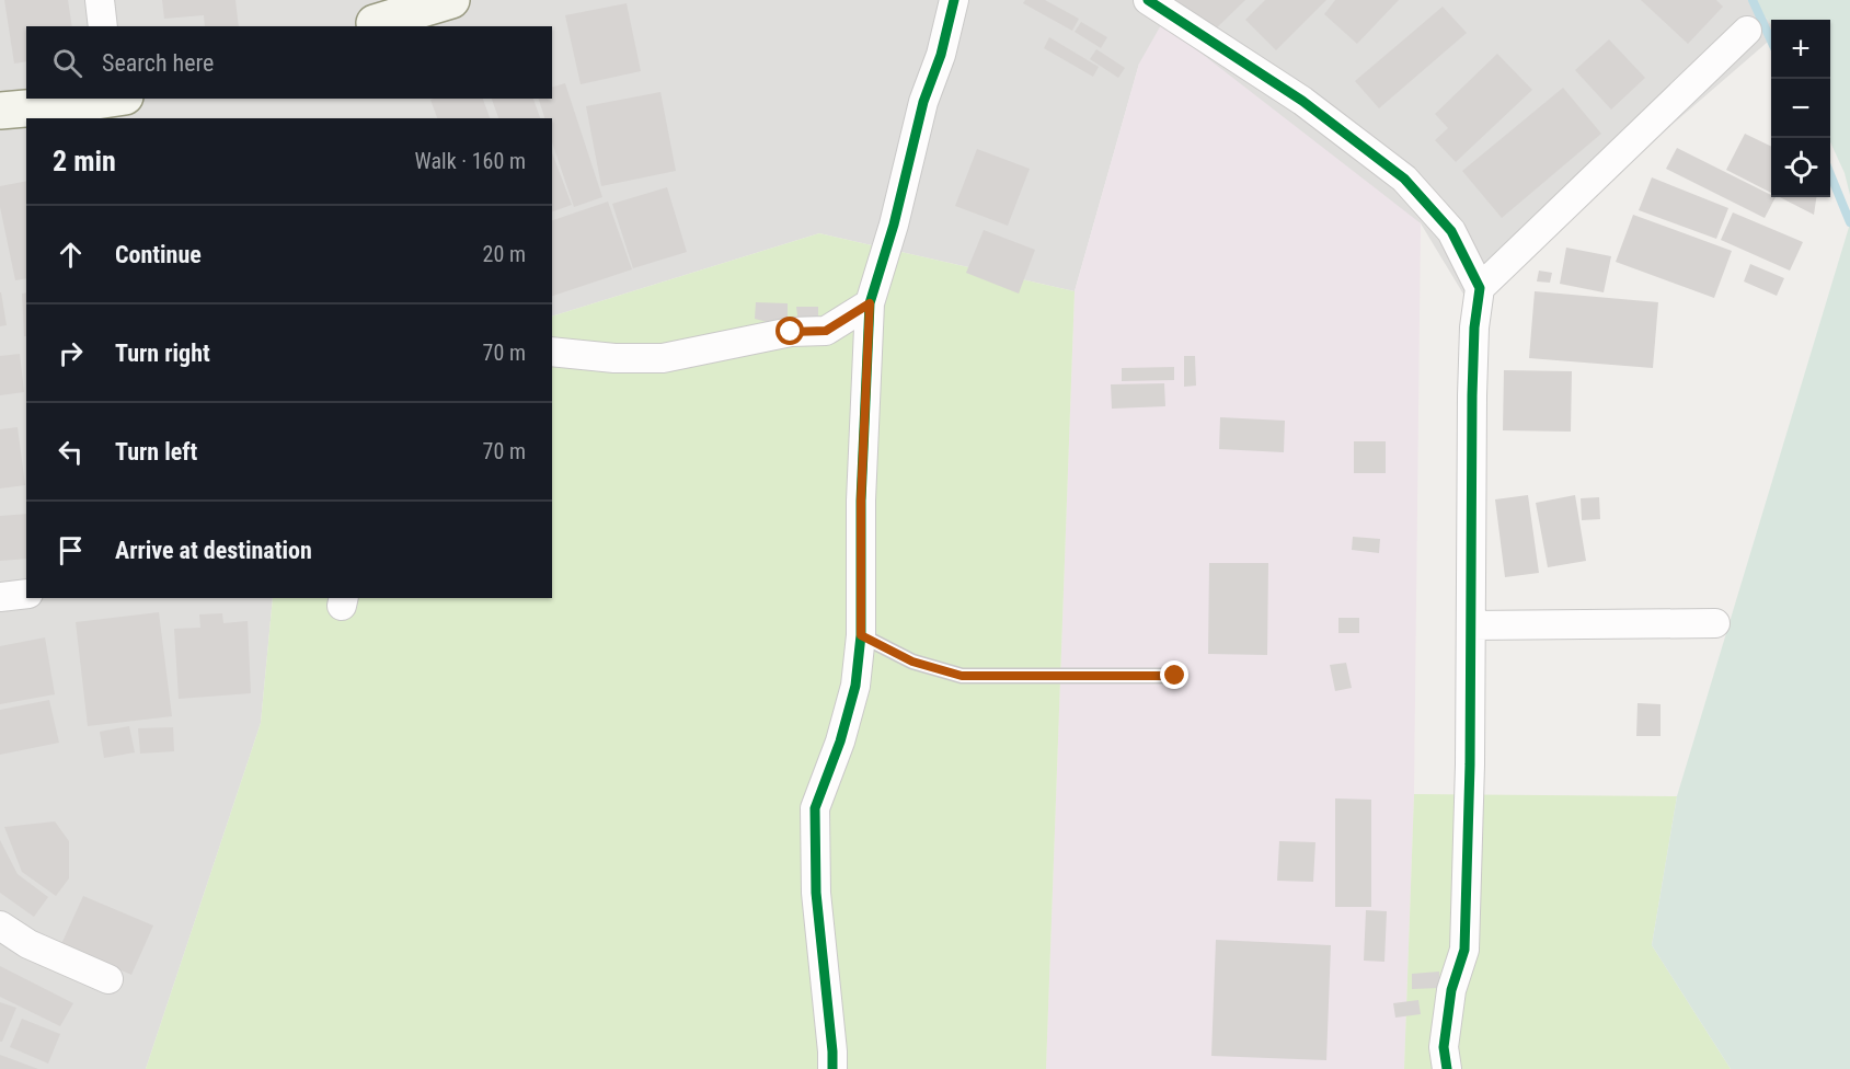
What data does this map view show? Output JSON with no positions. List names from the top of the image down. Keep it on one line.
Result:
{"page":{"map_buttons":["+","−"],"search":"Search here","heading":["2 min","Walk · 160 m"],"list":[["Continue","20 m"],["Turn right","70 m"],["Turn left","70 m"],"Arrive at destination"]}}
